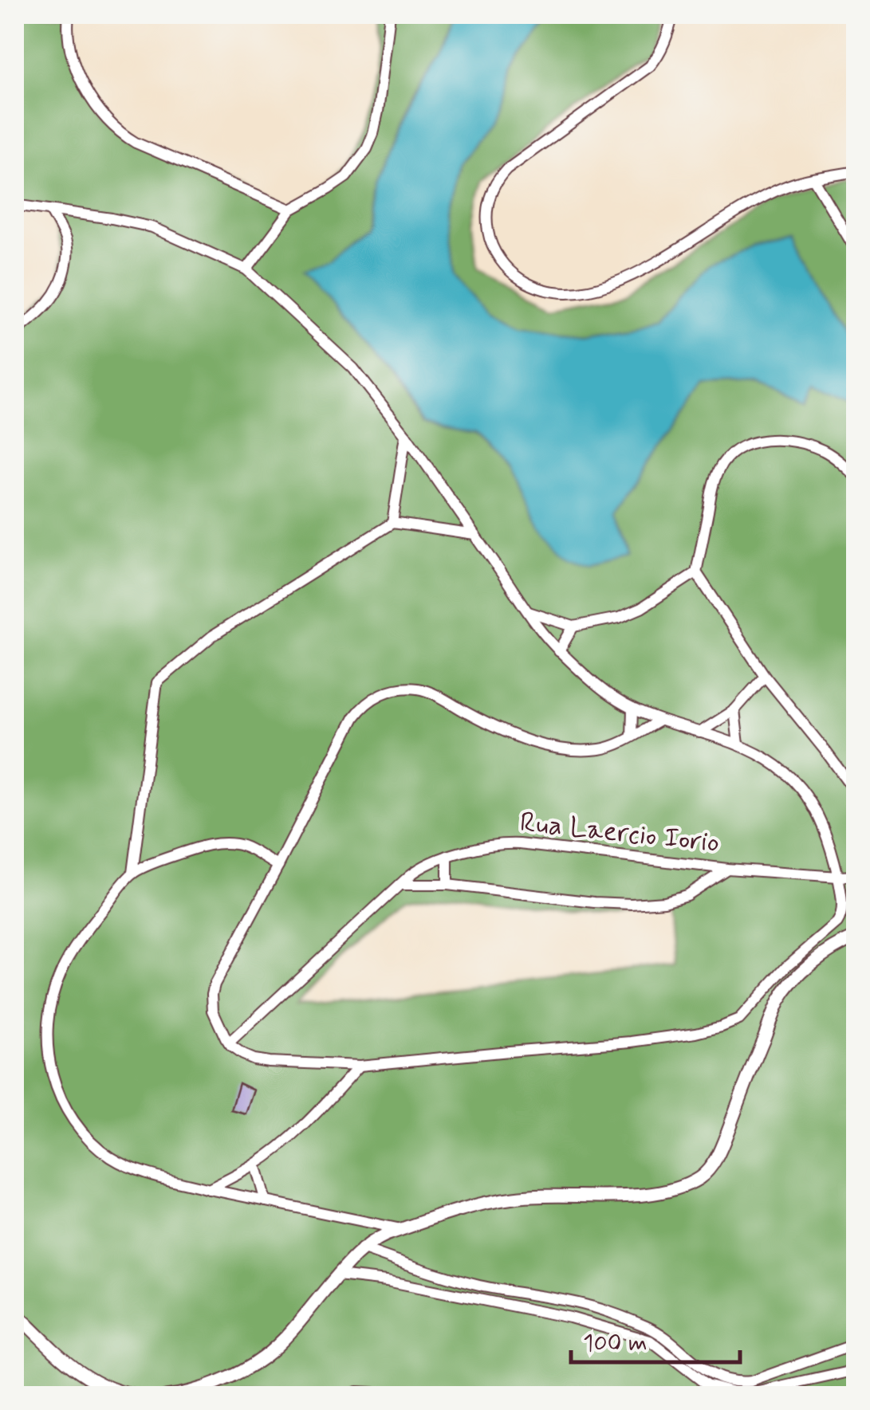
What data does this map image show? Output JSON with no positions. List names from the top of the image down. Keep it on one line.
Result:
{"streets":{"street":["Rua Laercio Iorio"]},"scale_bar":"100 m"}
